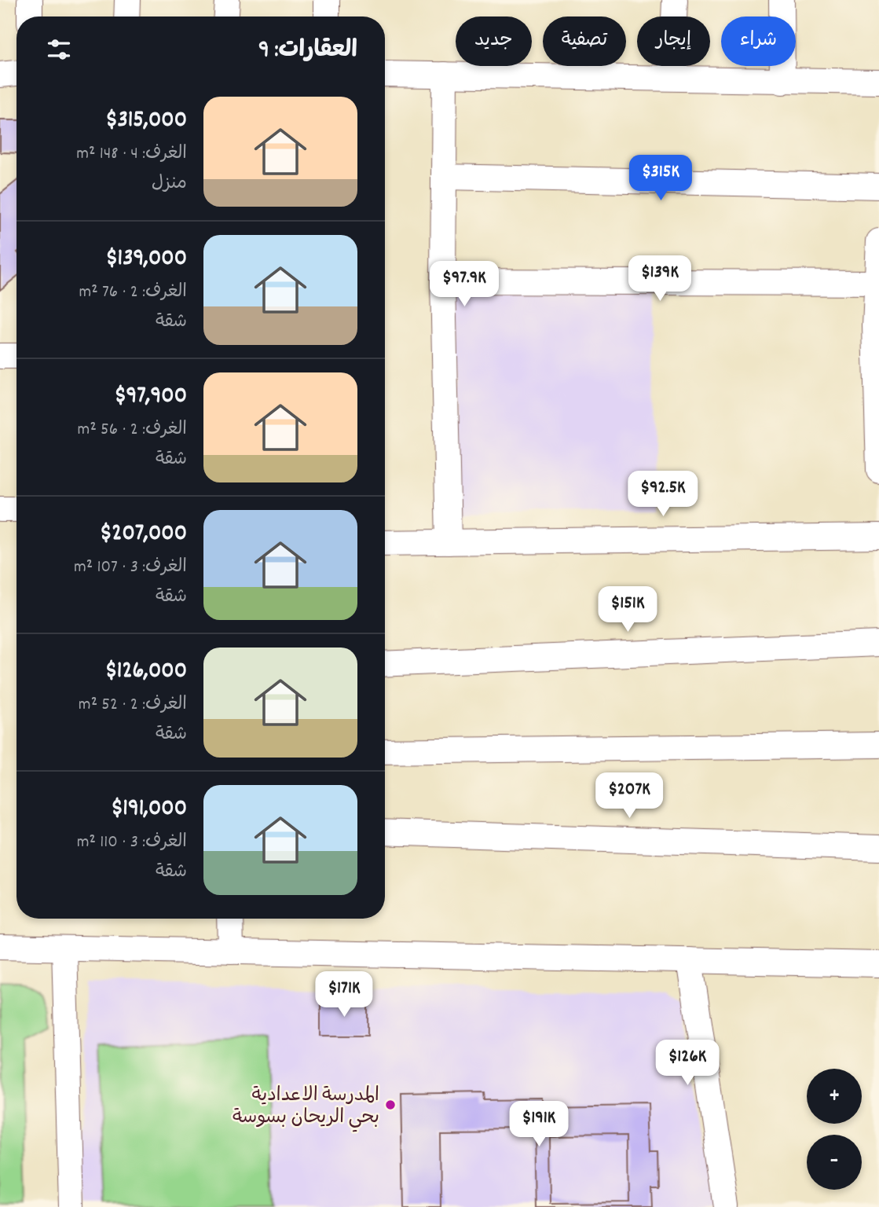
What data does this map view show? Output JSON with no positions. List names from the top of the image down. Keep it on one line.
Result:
{"places":["المدرسة الاعدادية بحي الريحان بسوسة"],"page":{"chip":["شراء","إيجار","تصفية","جديد"],"heading":"العقارات: 9","list":[{"name":"$315,000","note":"الغرف: 4 · 148 m² · منزل"},{"name":"$139,000","note":"الغرف: 2 · 76 m² · شقة"},{"name":"$97,900","note":"الغرف: 2 · 56 m² · شقة"},{"name":"$207,000","note":"الغرف: 3 · 107 m² · شقة"},{"name":"$126,000","note":"الغرف: 2 · 52 m² · شقة"},{"name":"$191,000","note":"الغرف: 3 · 110 m² · شقة"}],"price":["$315K","$139K","$97.9K","$92.5K","$151K","$207K","$171K","$126K","$191K"],"map_buttons":["+","−"]}}
